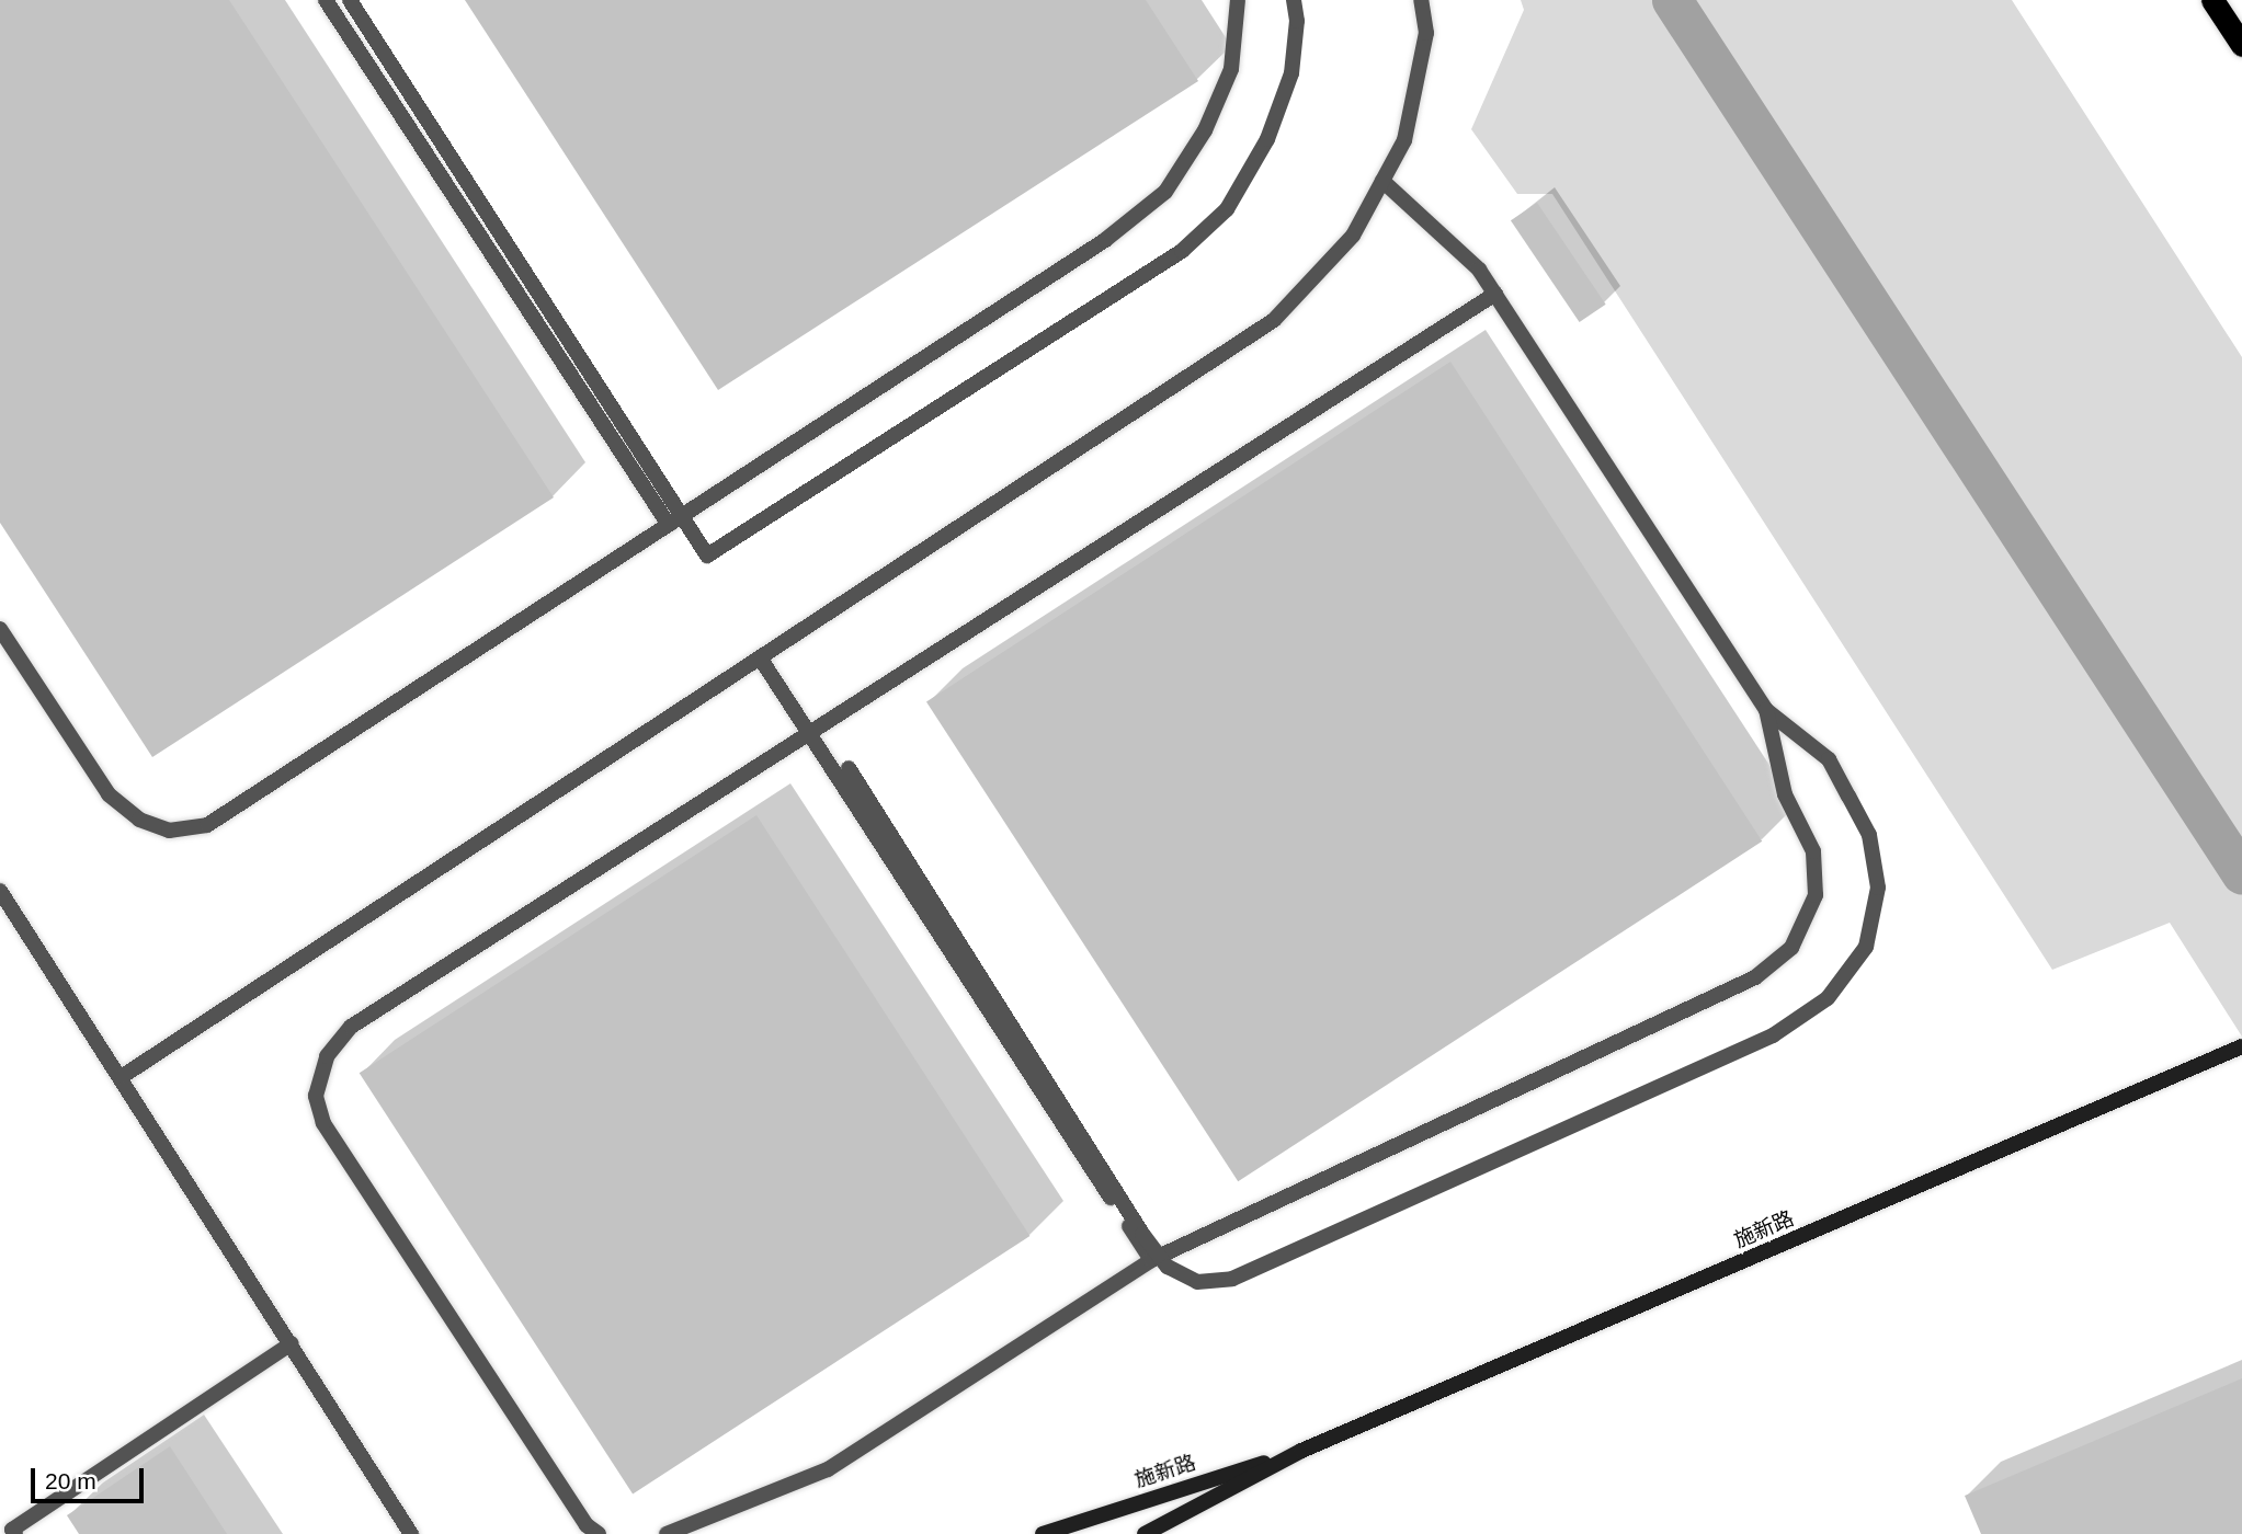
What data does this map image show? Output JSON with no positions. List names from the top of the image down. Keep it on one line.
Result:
{"streets":{"street":["施新路"]},"scale_bar":"20 m"}
